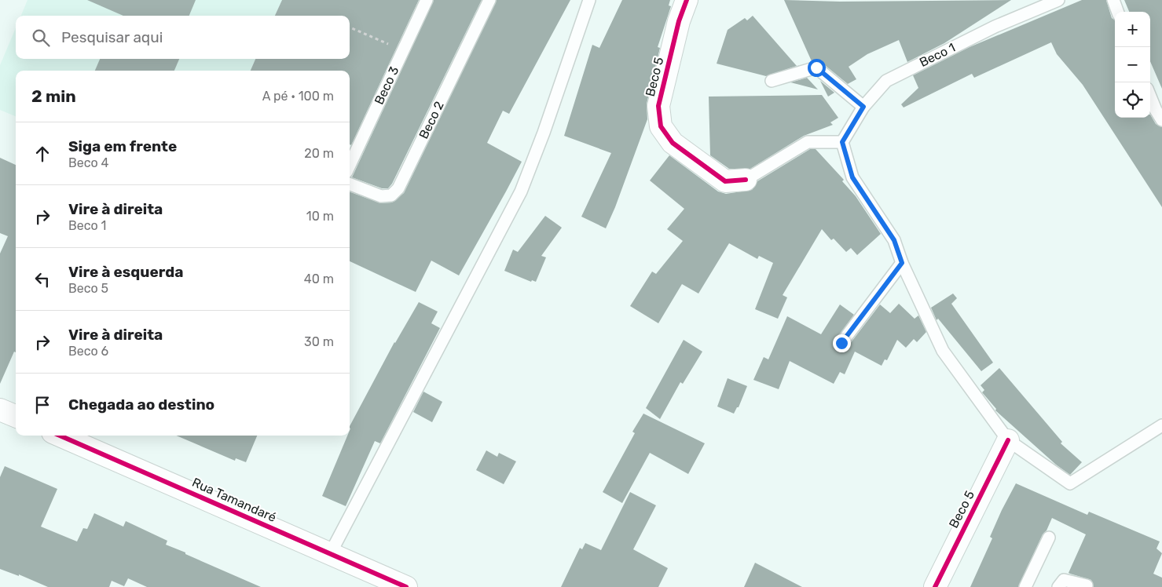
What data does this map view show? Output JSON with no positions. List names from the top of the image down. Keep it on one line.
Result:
{"streets":{"street":["Beco 5","Rua Tamandaré"],"lane":["Beco 1","Beco 3","Beco 2"]},"crossings":[["Beco 1","Beco 5"]],"page":{"map_buttons":["+","−"],"search":"Pesquisar aqui","heading":["2 min","A pé · 100 m"],"list":[["Siga em frente","Beco 4","20 m"],["Vire à direita","Beco 1","10 m"],["Vire à esquerda","Beco 5","40 m"],["Vire à direita","Beco 6","30 m"],"Chegada ao destino"]}}
